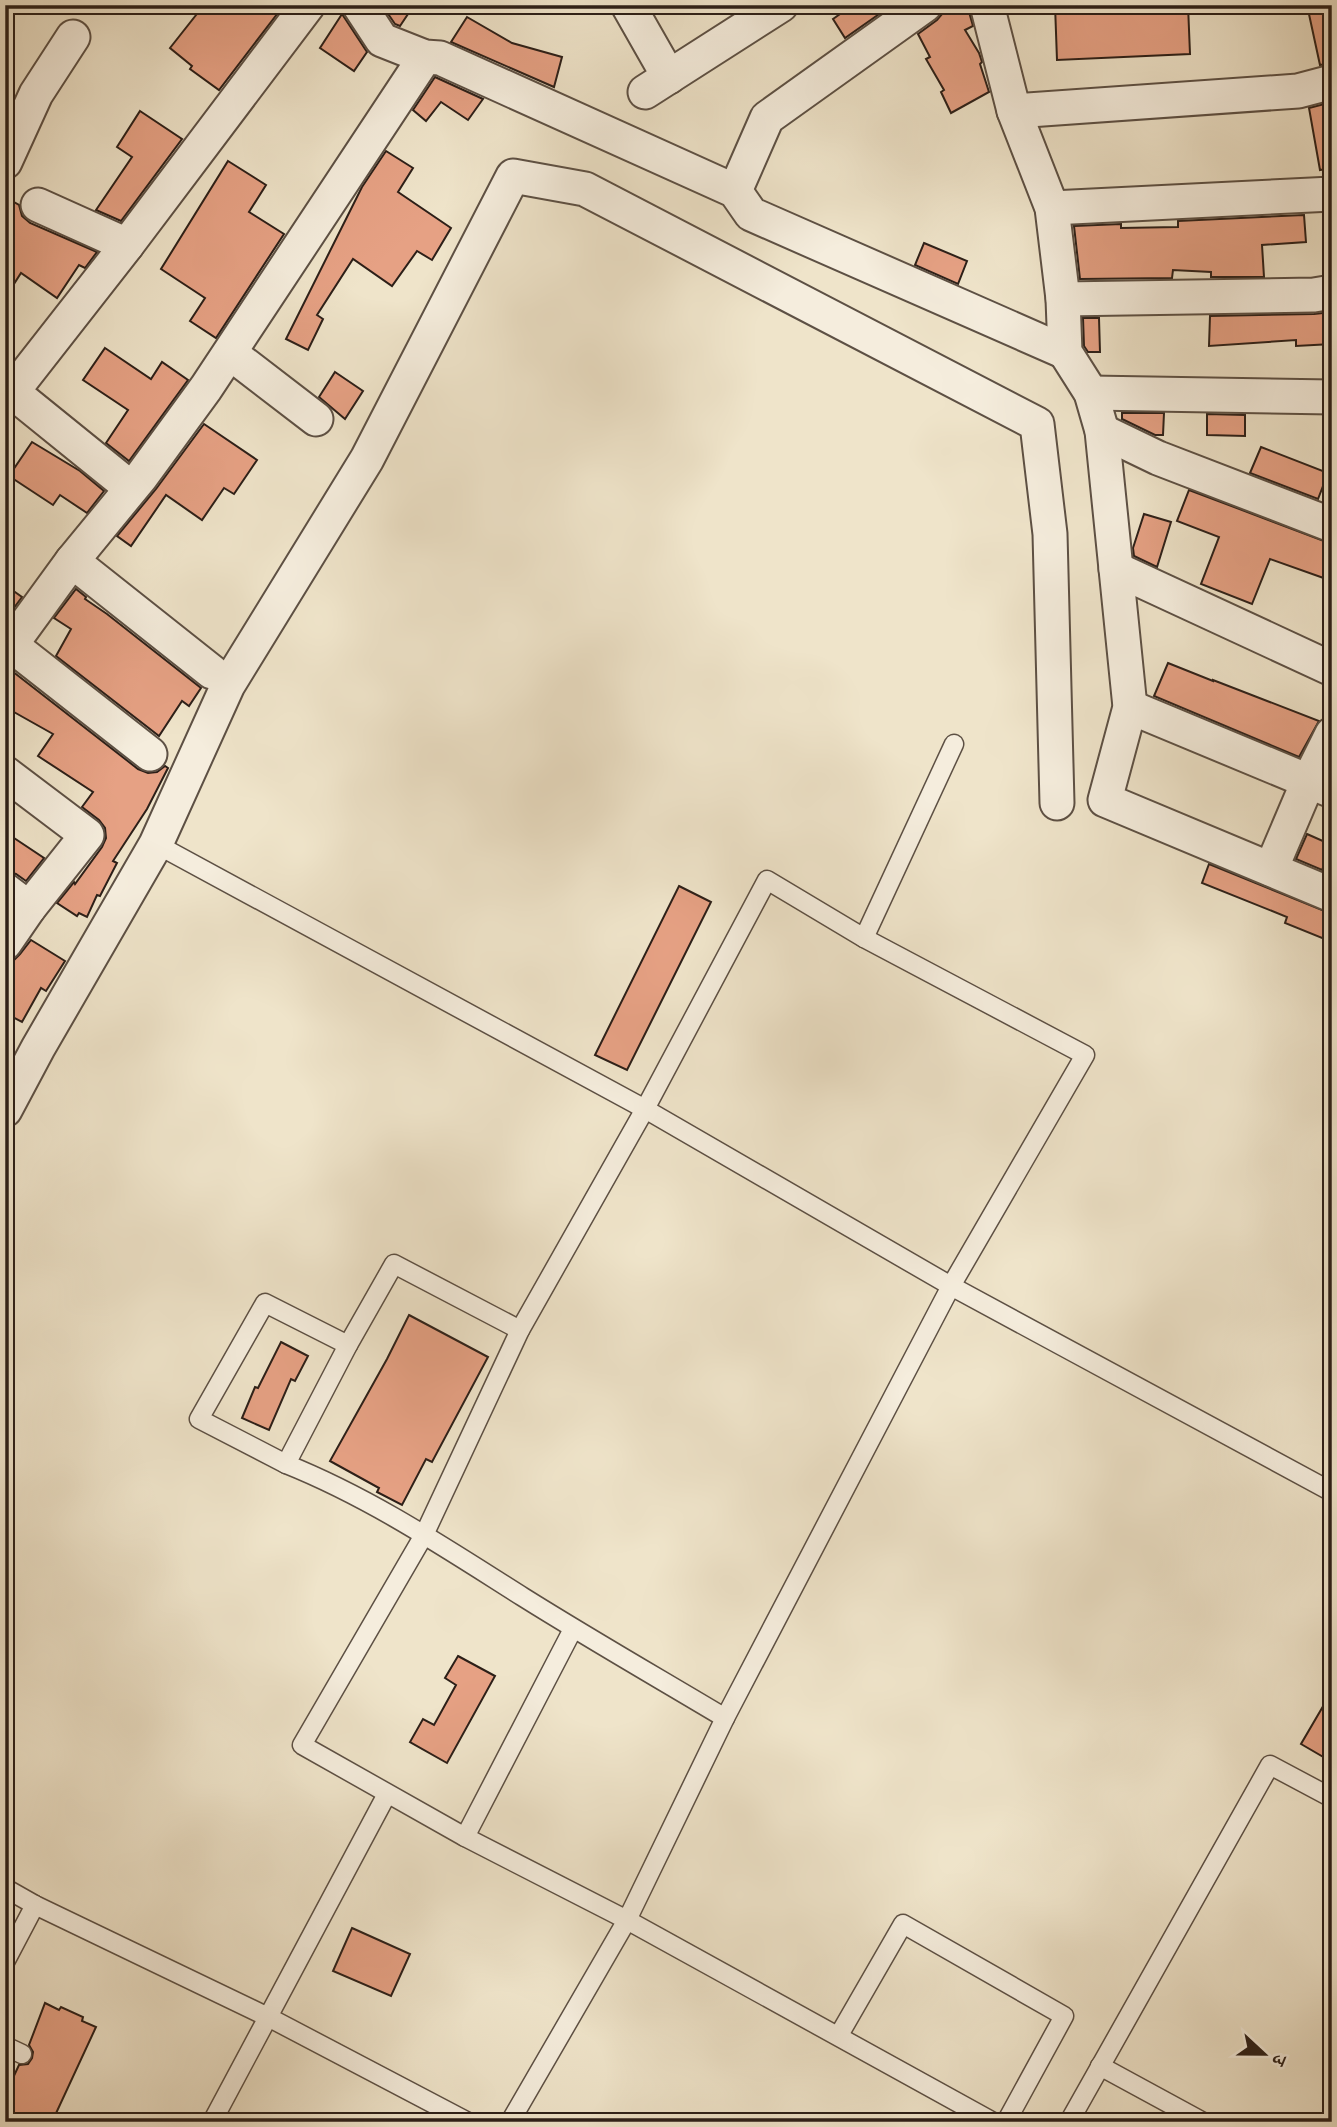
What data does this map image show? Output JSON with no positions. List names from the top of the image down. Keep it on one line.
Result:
{"north":"right"}
